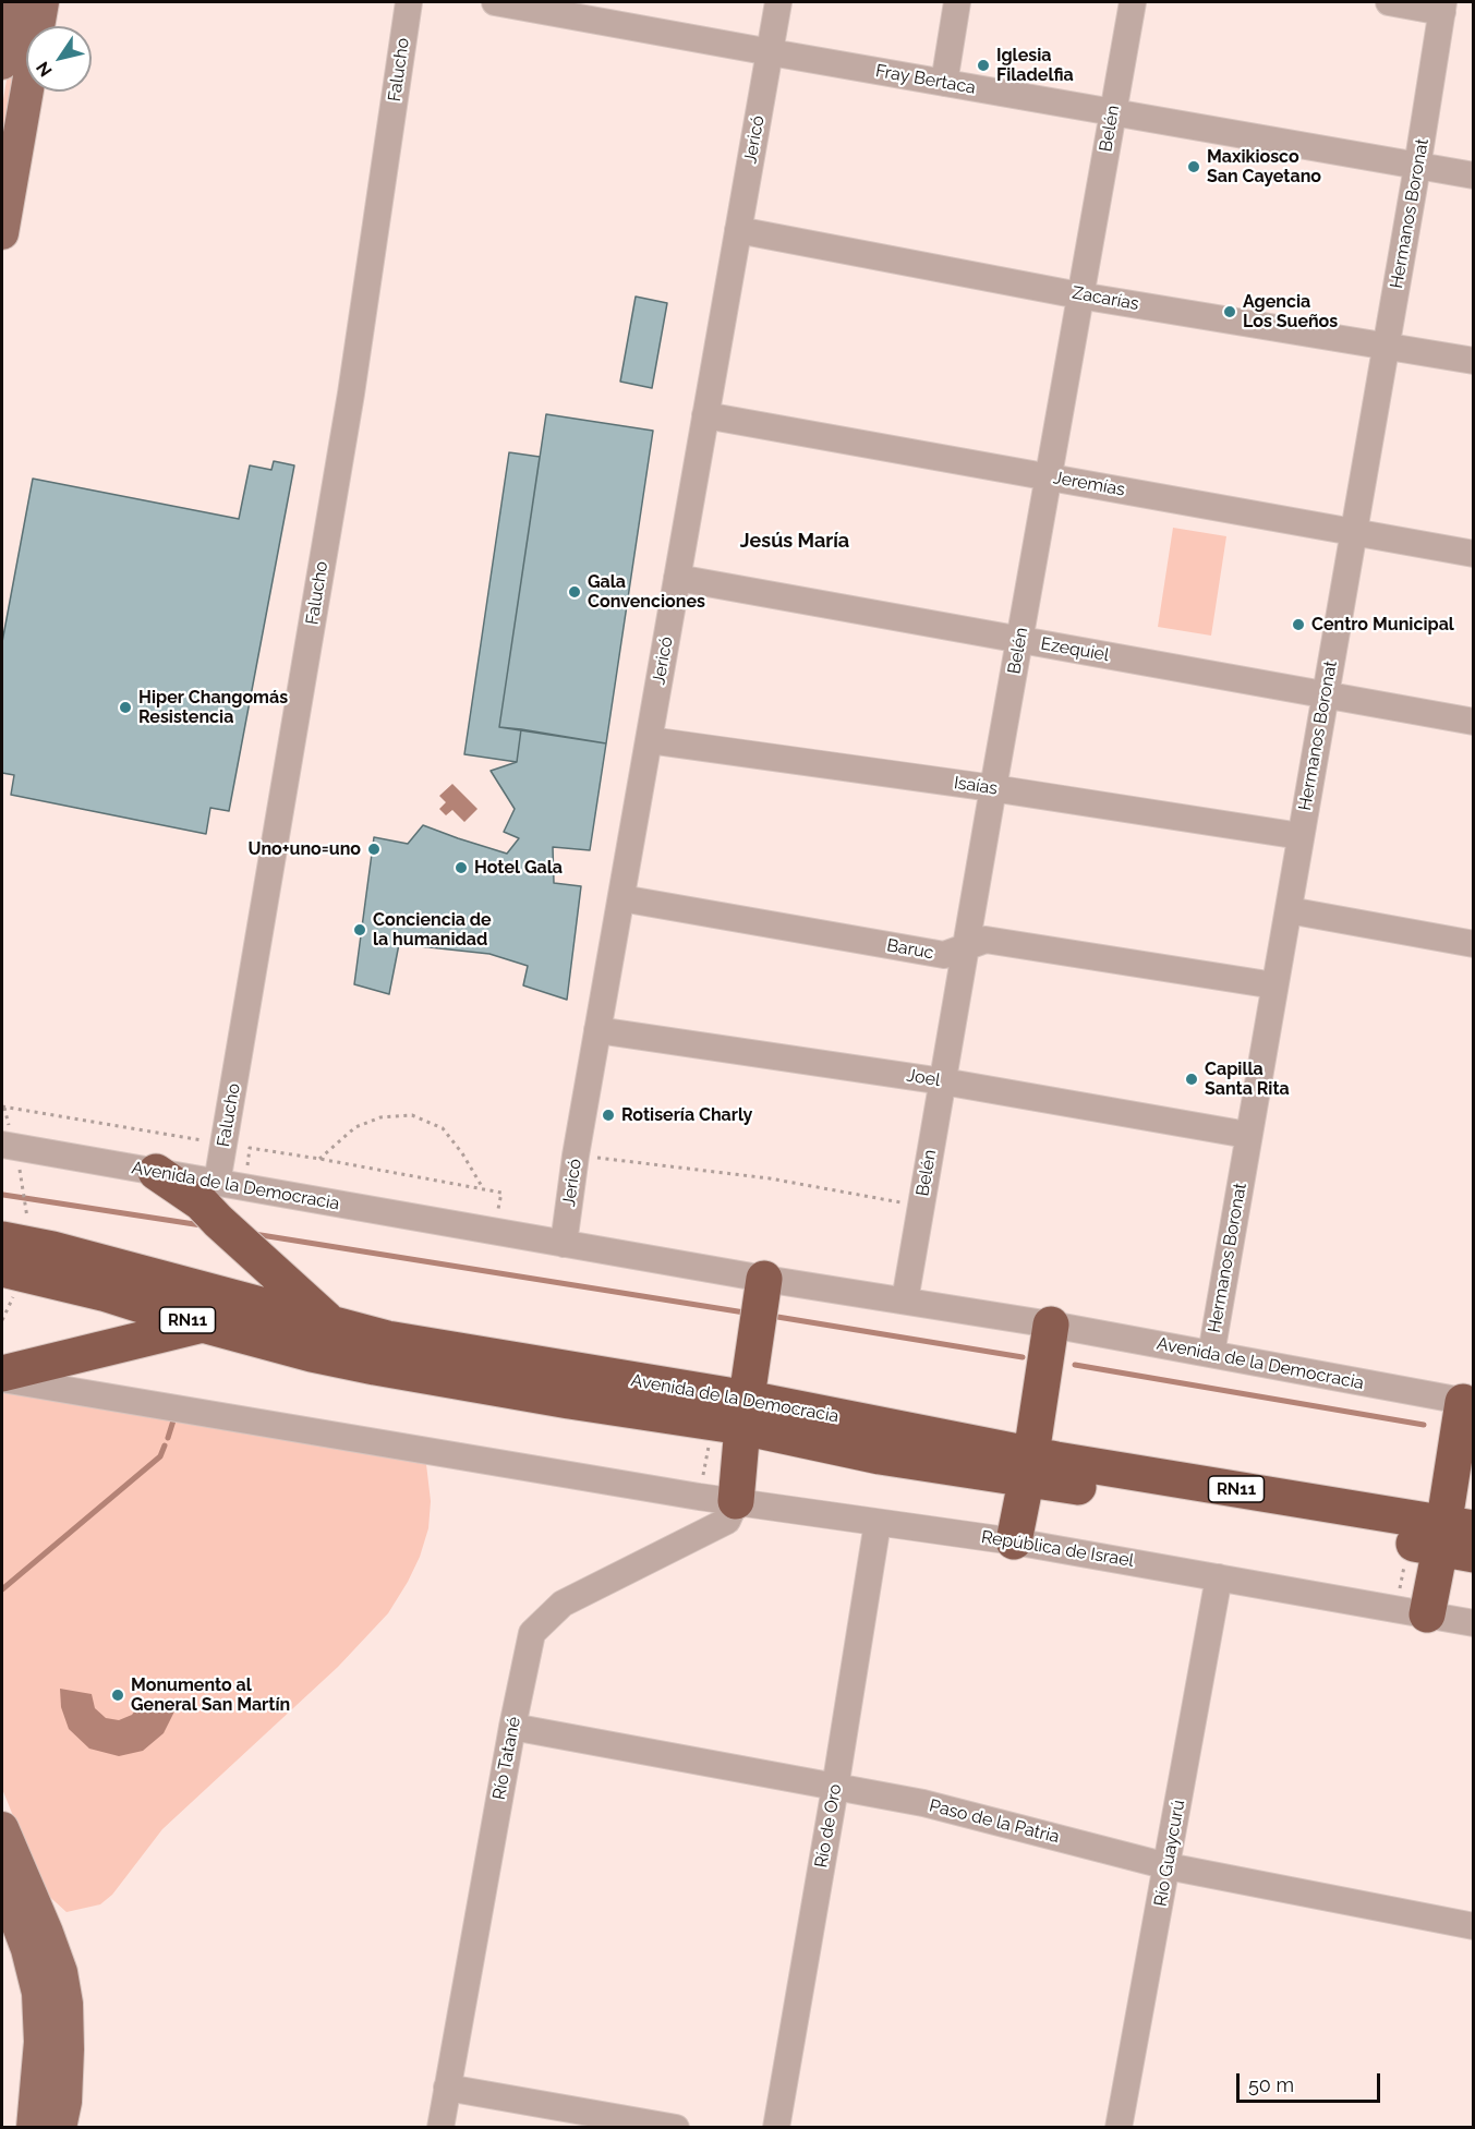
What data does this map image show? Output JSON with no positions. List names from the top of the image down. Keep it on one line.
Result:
{"streets":{"highway":["Avenida de la Democracia","RN11"],"street":["Falucho","Fray Bertaca","Belén","Jericó","Hermanos Boronat","Zacarías","Jeremías","Ezequiel","Isaías","Baruc","Joel","República de Israel","Río Tatané","Paso de la Patria","Río de Oro","Río Guaycurú"]},"crossings":[["Falucho","Avenida de la Democracia"],["Fray Bertaca","Belén"],["Fray Bertaca","Jericó"],["Fray Bertaca","Hermanos Boronat"],["Belén","Zacarías"],["Belén","Jeremías"],["Belén","Ezequiel"],["Belén","Isaías"],["Belén","Baruc"],["Belén","Joel"],["Belén","Avenida de la Democracia"],["Jericó","Zacarías"],["Jericó","Jeremías"],["Jericó","Ezequiel"],["Jericó","Isaías"],["Jericó","Baruc"],["Jericó","Joel"],["Jericó","Avenida de la Democracia"],["Hermanos Boronat","Zacarías"],["Hermanos Boronat","Jeremías"],["Hermanos Boronat","Ezequiel"],["Hermanos Boronat","Isaías"],["Hermanos Boronat","Baruc"],["Hermanos Boronat","Joel"],["Hermanos Boronat","Avenida de la Democracia"],["República de Israel","Río Tatané"],["República de Israel","Río de Oro"],["República de Israel","Río Guaycurú"],["Río Tatané","Paso de la Patria"],["Paso de la Patria","Río de Oro"],["Paso de la Patria","Río Guaycurú"]],"districts":["Jesús María"],"places":["Iglesia Filadelfia","Maxikiosco San Cayetano","Agencia Los Sueños","Gala Convenciones","Centro Municipal","Hiper Changomás Resistencia","Uno+uno=uno","Hotel Gala","Conciencia de la humanidad","Capilla Santa Rita","Rotisería Charly","Monumento al General San Martín"],"scale_bar":"50 m","north":"bottom left"}
